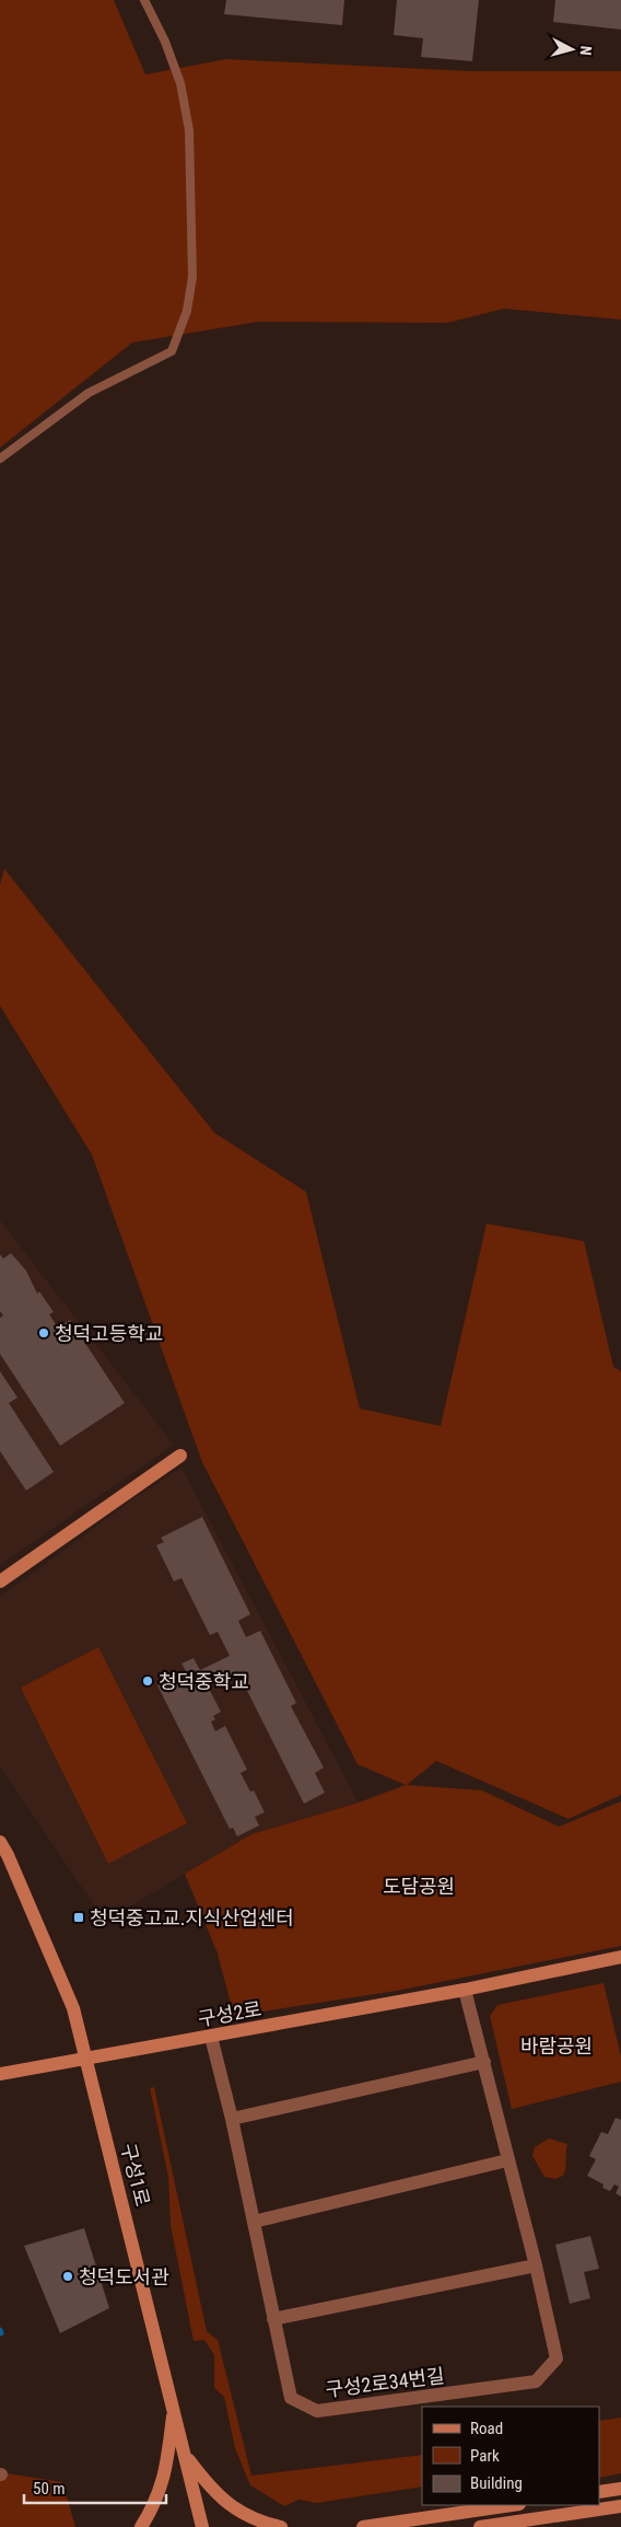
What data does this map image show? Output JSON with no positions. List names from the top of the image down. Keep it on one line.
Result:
{"streets":{"street":["구성2로","구성1로","구성2로34번길"]},"crossings":[["구성2로","구성1로"],["구성2로","구성2로34번길"]],"parks":["도담공원","바람공원"],"places":{"other":["청덕고등학교","청덕중학교","청덕도서관"],"transit":["청덕중고교.지식산업센터"]},"legend":["Road","Park","Building"],"scale_bar":"50 m","north":"right"}
